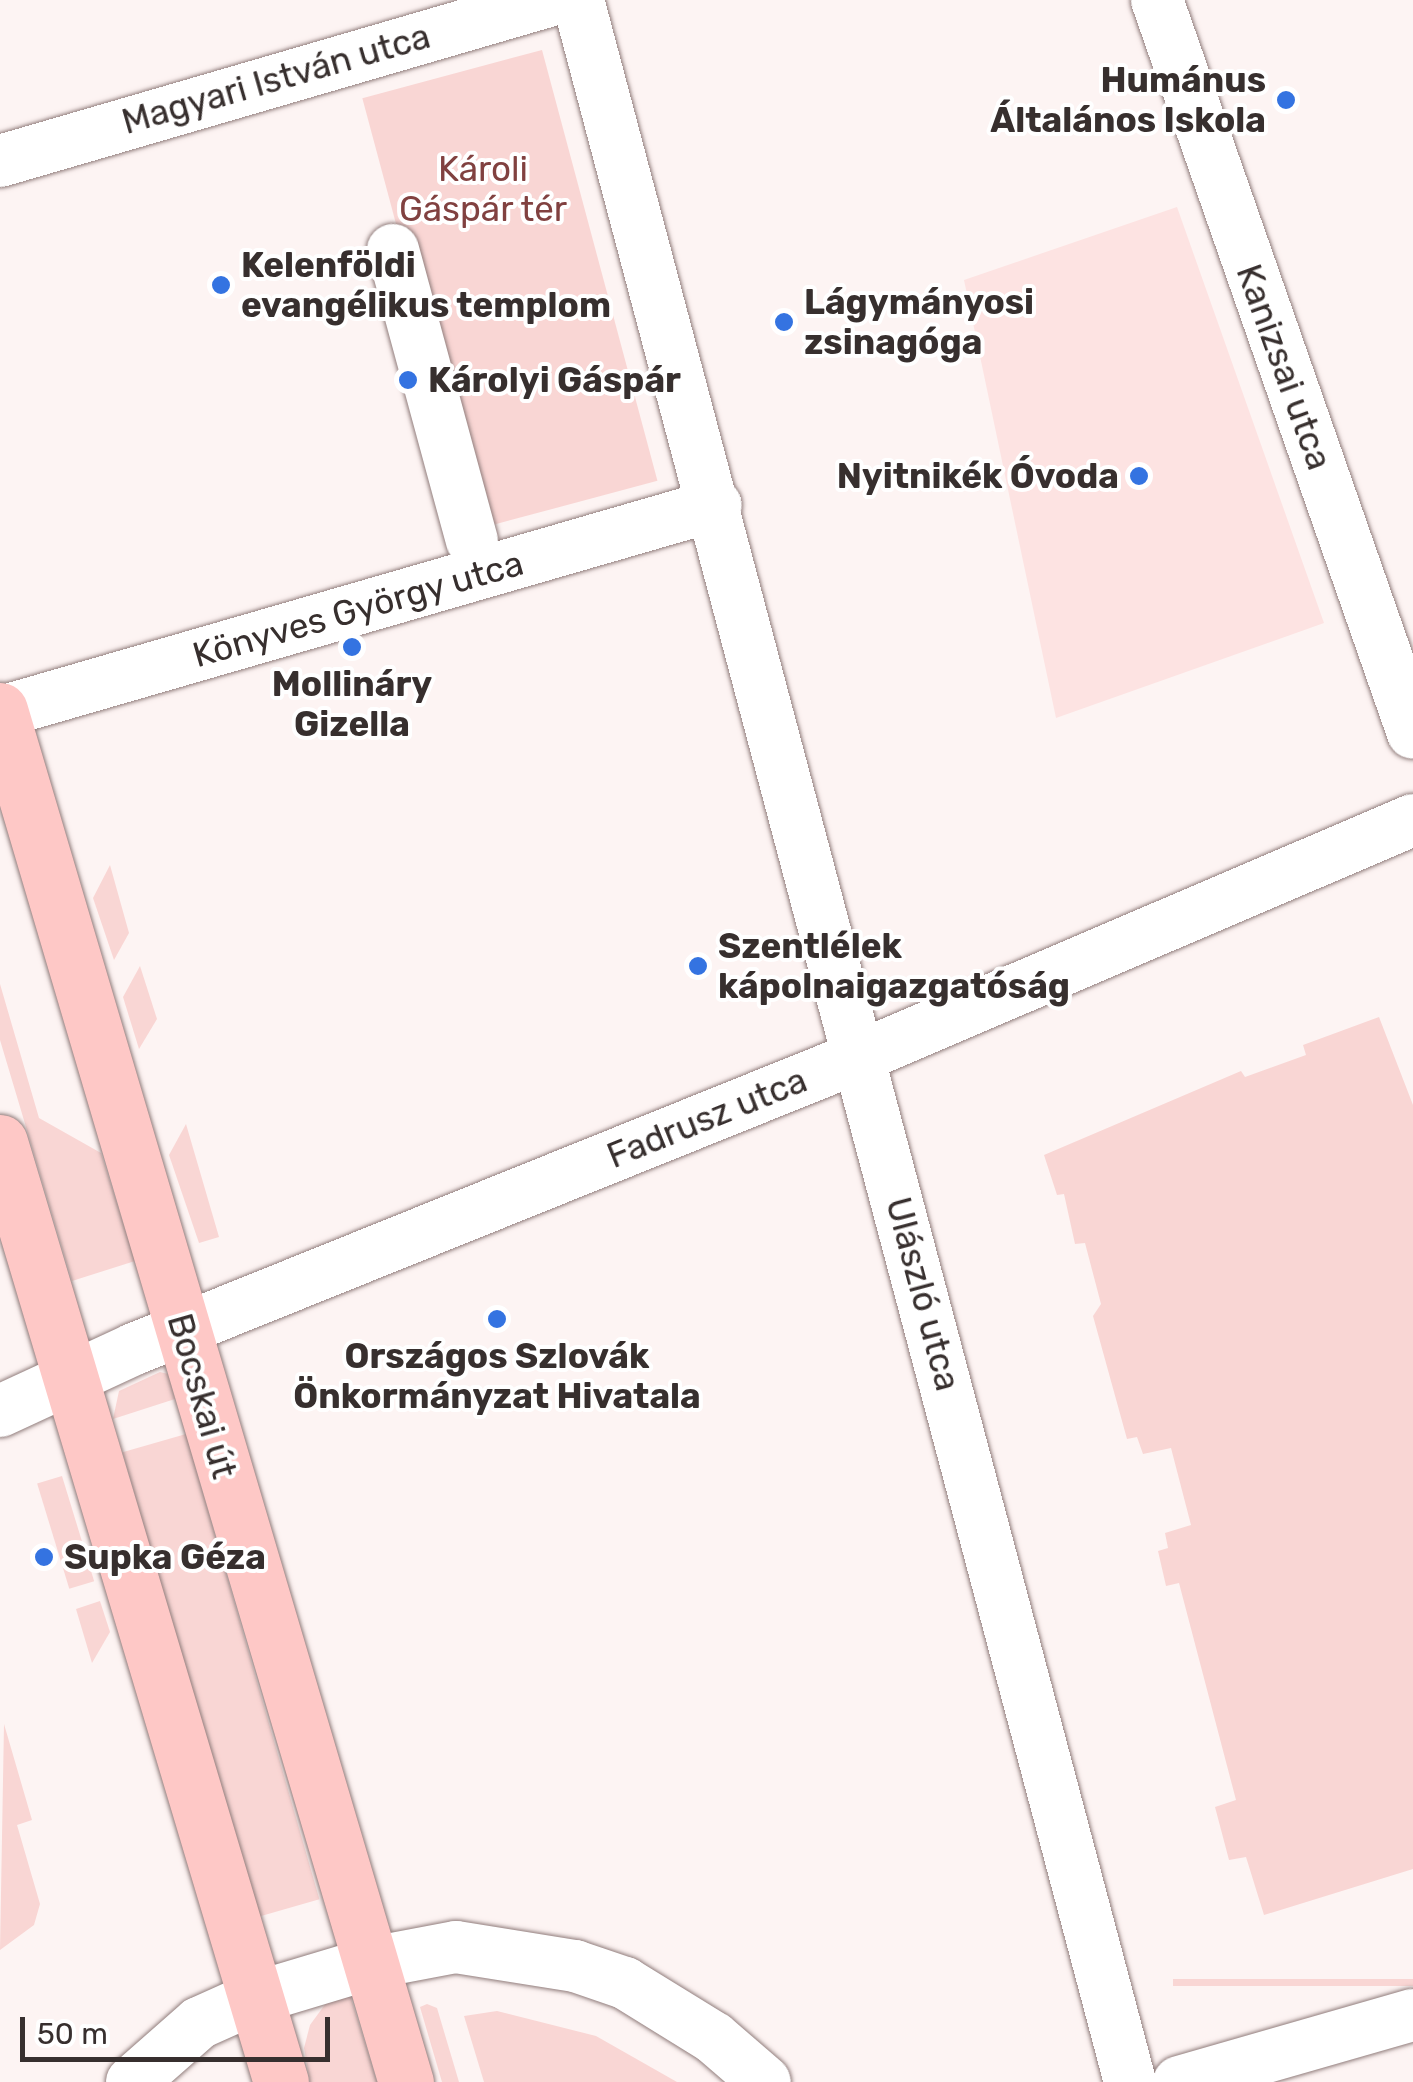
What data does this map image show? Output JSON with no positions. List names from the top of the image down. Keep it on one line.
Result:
{"streets":{"main road":["Bocskai út"],"street":["Magyari István utca","Kanizsai utca","Könyves György utca","Fadrusz utca","Ulászló utca"]},"crossings":[["Könyves György utca","Ulászló utca"],["Könyves György utca","Bocskai út"],["Fadrusz utca","Ulászló utca"],["Fadrusz utca","Bocskai út"]],"parks":["Károli Gáspár tér"],"places":["Humánus Általános Iskola","Kelenföldi evangélikus templom","Lágymányosi zsinagóga","Károlyi Gáspár","Nyitnikék Óvoda","Mollináry Gizella","Szentlélek kápolnaigazgatóság","Országos Szlovák Önkormányzat Hivatala","Supka Géza"],"scale_bar":"50 m"}
